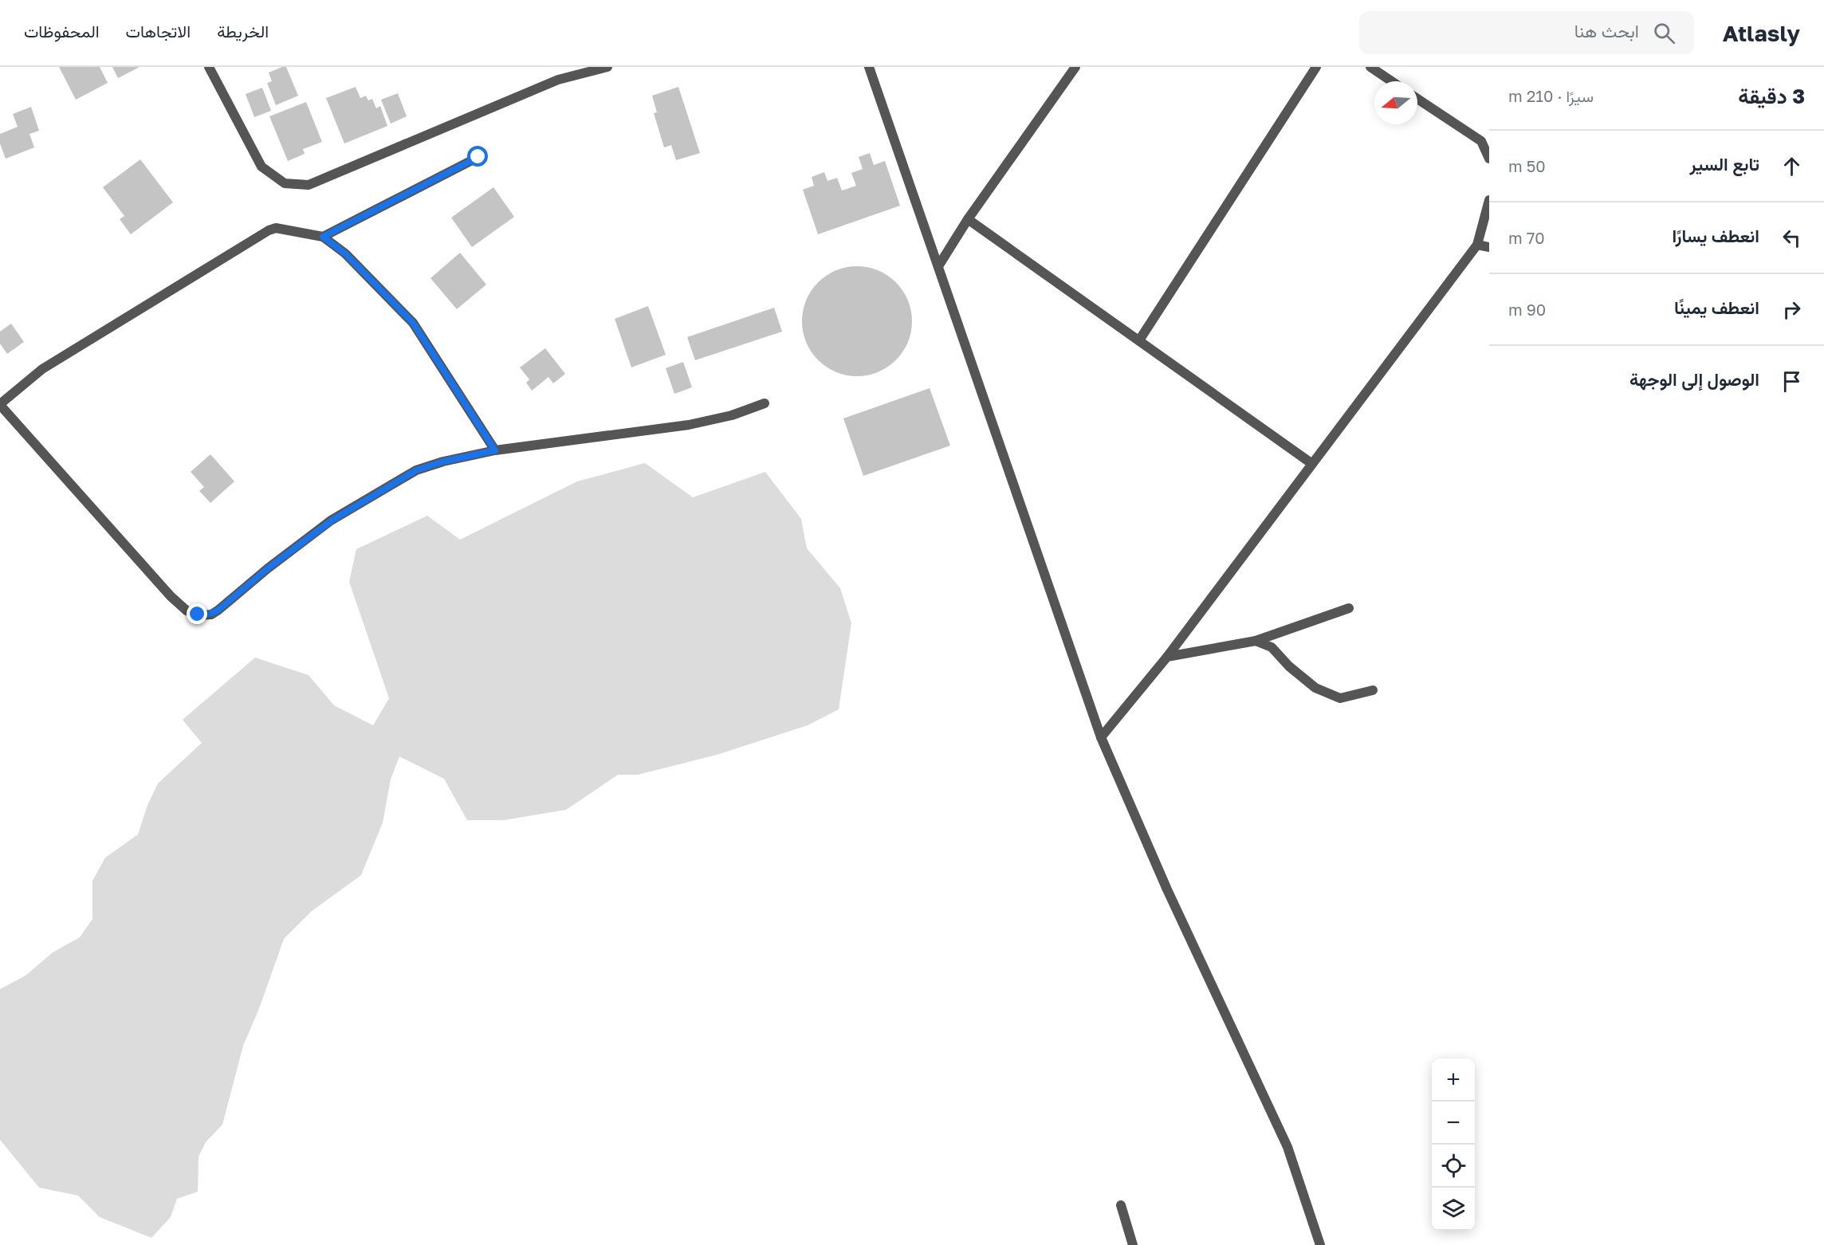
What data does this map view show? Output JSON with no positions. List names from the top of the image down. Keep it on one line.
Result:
{"north":"left","page":{"header":"Atlasly","search":"ابحث هنا","nav":["الخريطة","الاتجاهات","المحفوظات"],"heading":["3 دقيقة","سيرًا · 210 m"],"list":[["تابع السير","50 m"],["انعطف يسارًا","70 m"],["انعطف يمينًا","90 m"],"الوصول إلى الوجهة"],"map_buttons":["+","−"]}}
